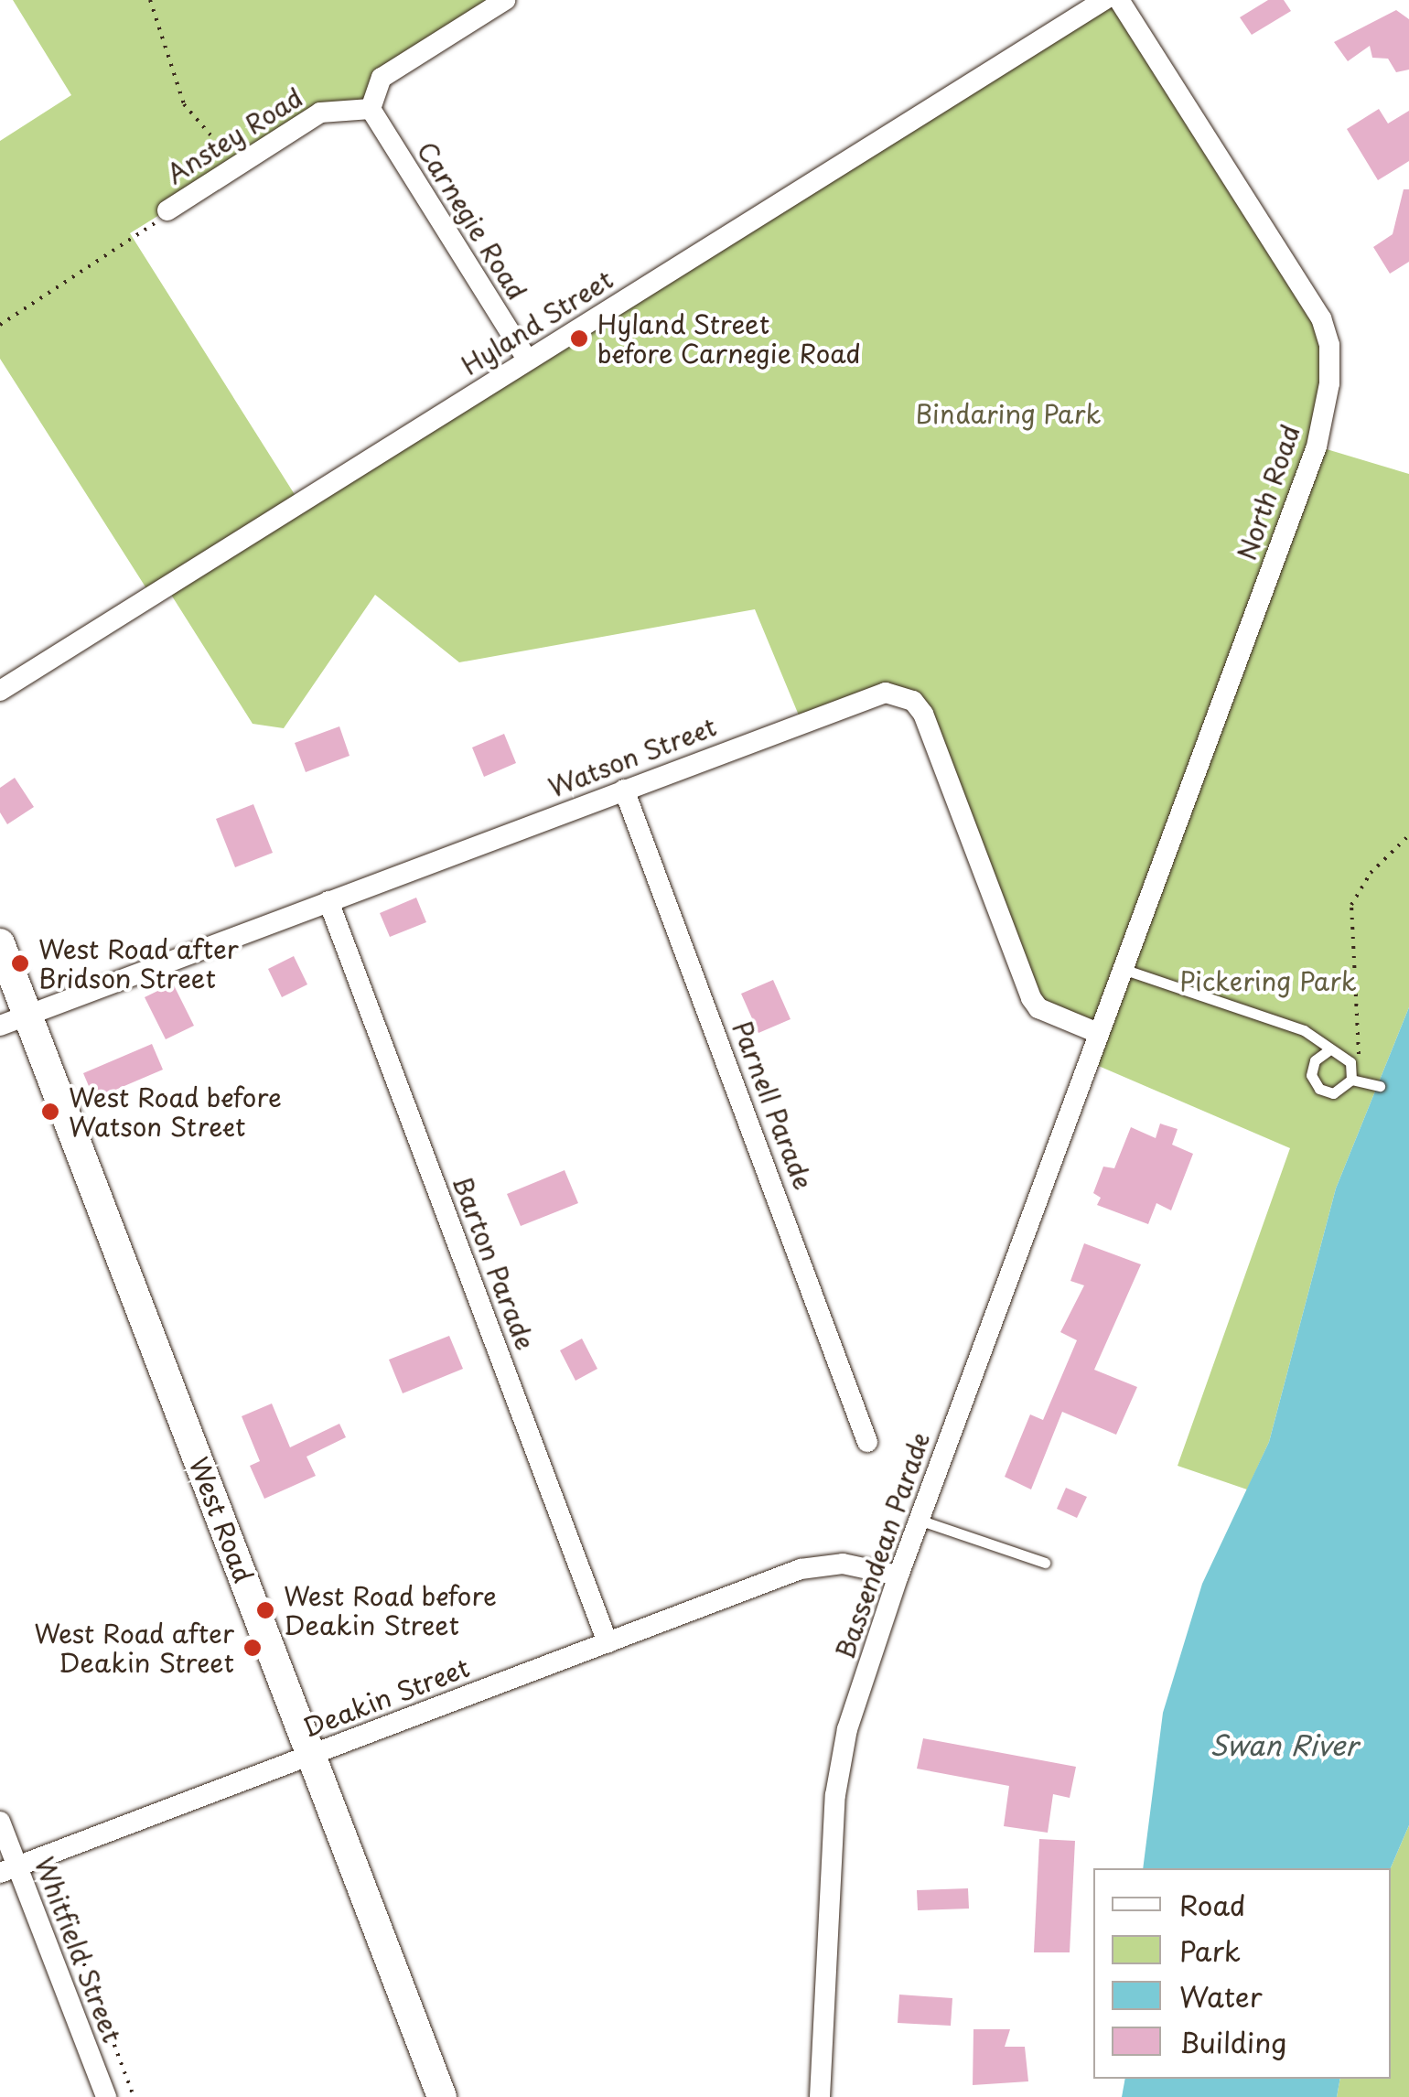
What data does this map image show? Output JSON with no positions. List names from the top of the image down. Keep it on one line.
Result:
{"streets":{"street":["Anstey Road","Carnegie Road","Hyland Street","North Road","Watson Street","Parnell Parade","Barton Parade","West Road","Bassendean Parade","Deakin Street","Whitfield Street"]},"crossings":[["Anstey Road","Carnegie Road"],["Carnegie Road","Hyland Street"],["North Road","Watson Street"],["North Road","Bassendean Parade"],["Watson Street","Parnell Parade"],["Watson Street","Barton Parade"],["Watson Street","West Road"],["Watson Street","Bassendean Parade"],["Barton Parade","Deakin Street"],["West Road","Deakin Street"],["Bassendean Parade","Deakin Street"],["Deakin Street","Whitfield Street"]],"water":["Swan River"],"parks":["Bindaring Park","Pickering Park"],"places":["Hyland Street before Carnegie Road","West Road after Bridson Street","West Road before Watson Street","West Road before Deakin Street","West Road after Deakin Street"],"legend":["Road","Park","Water","Building"]}
